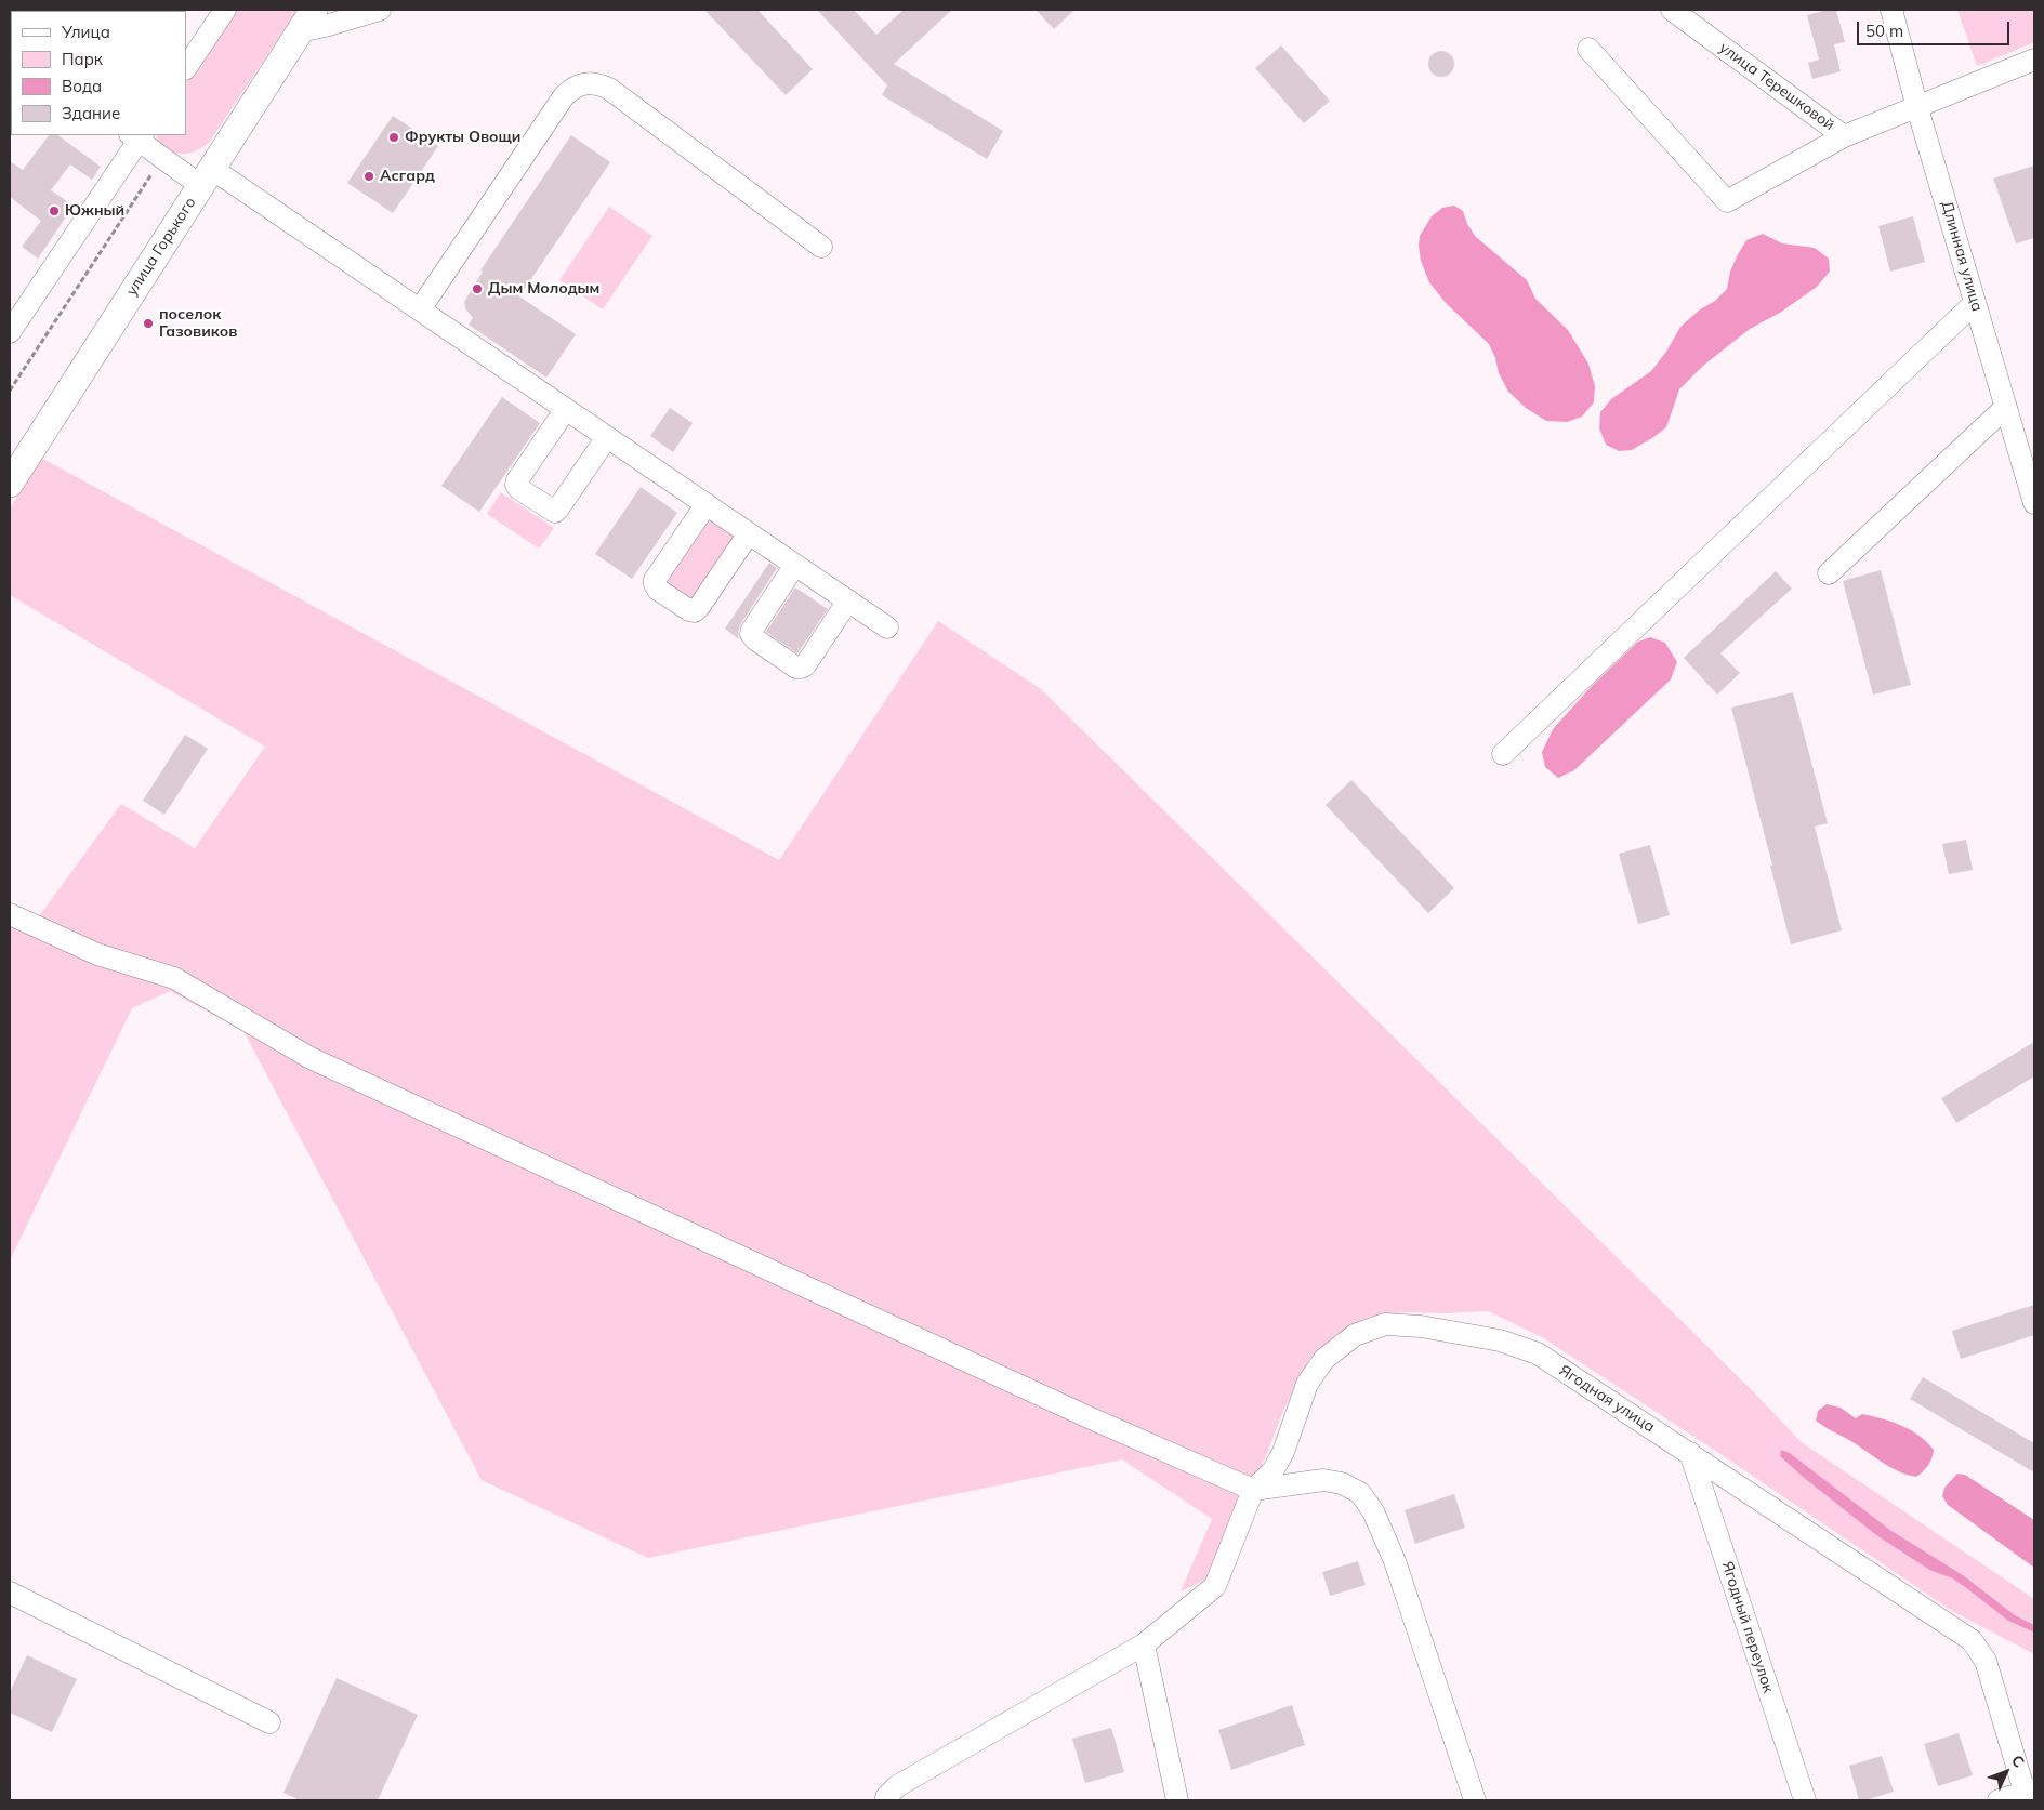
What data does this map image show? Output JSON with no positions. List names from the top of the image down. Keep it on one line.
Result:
{"streets":{"main road":["улица Горького"],"street":["улица Терешковой","Длинная улица","Ягодная улица","Ягодный переулок"]},"crossings":[["улица Терешковой","Длинная улица"],["Ягодная улица","Ягодный переулок"]],"places":["Фрукты Овощи","Асгард","Южный","Дым Молодым","поселок Газовиков"],"legend":["Улица","Парк","Вода","Здание"],"scale_bar":"50 m","north":"top right"}
